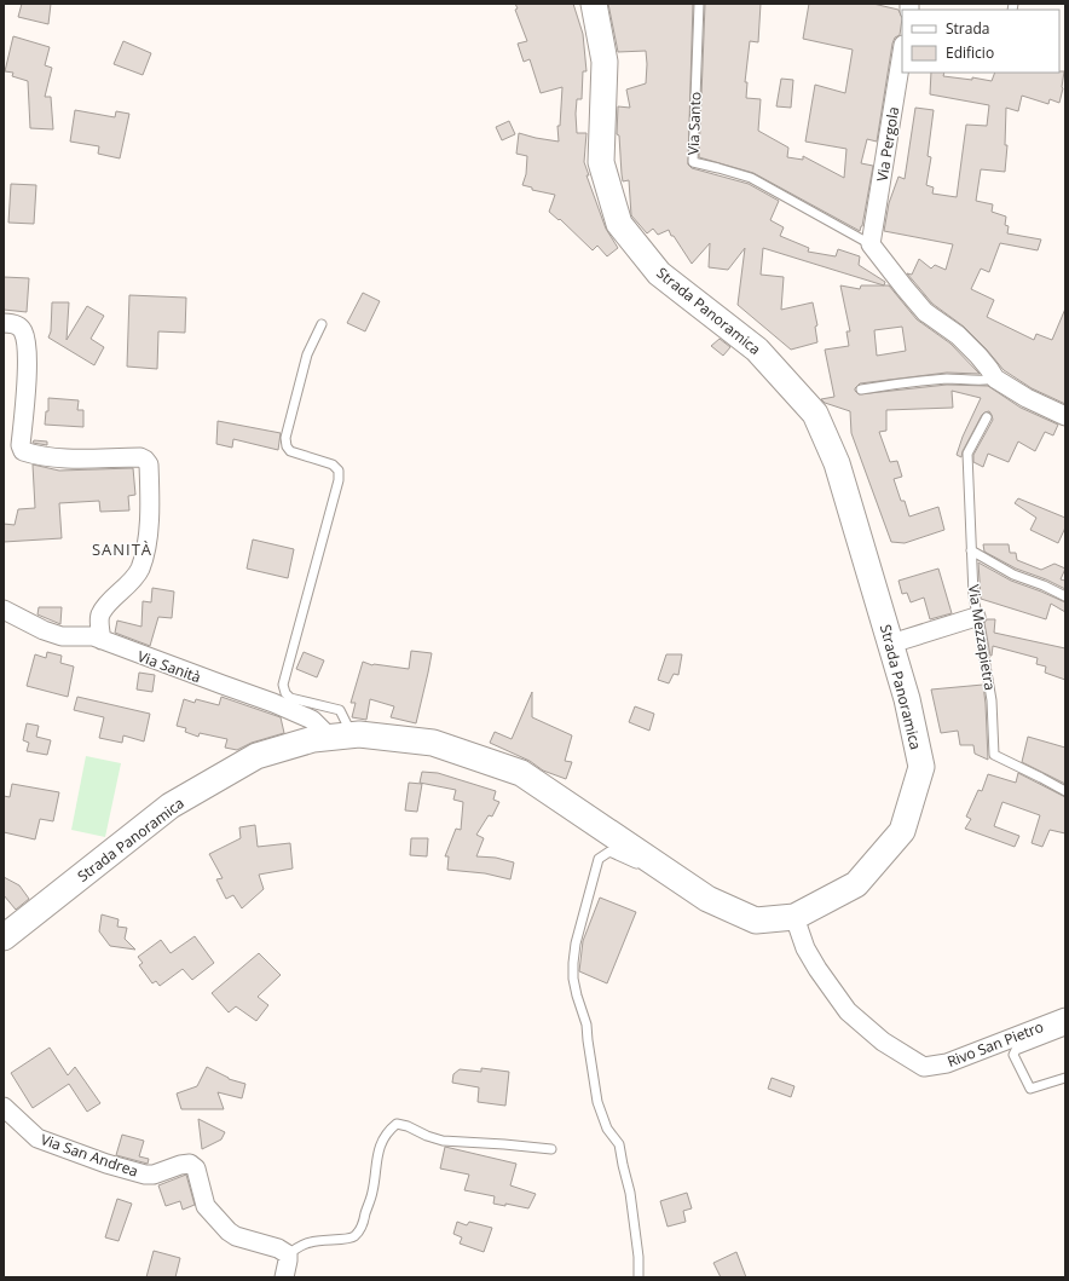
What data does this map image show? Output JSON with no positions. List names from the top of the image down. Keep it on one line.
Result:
{"streets":{"main road":["Strada Panoramica"],"street":["Via Pergola","Via Sanità","Rivo San Pietro","Via San Andrea"],"lane":["Via Santo","Via Mezzapietra"]},"crossings":[["Via Santo","Via Pergola"],["Strada Panoramica","Via Sanità"],["Strada Panoramica","Rivo San Pietro"]],"districts":["SANITÀ"],"legend":["Strada","Edificio"]}
